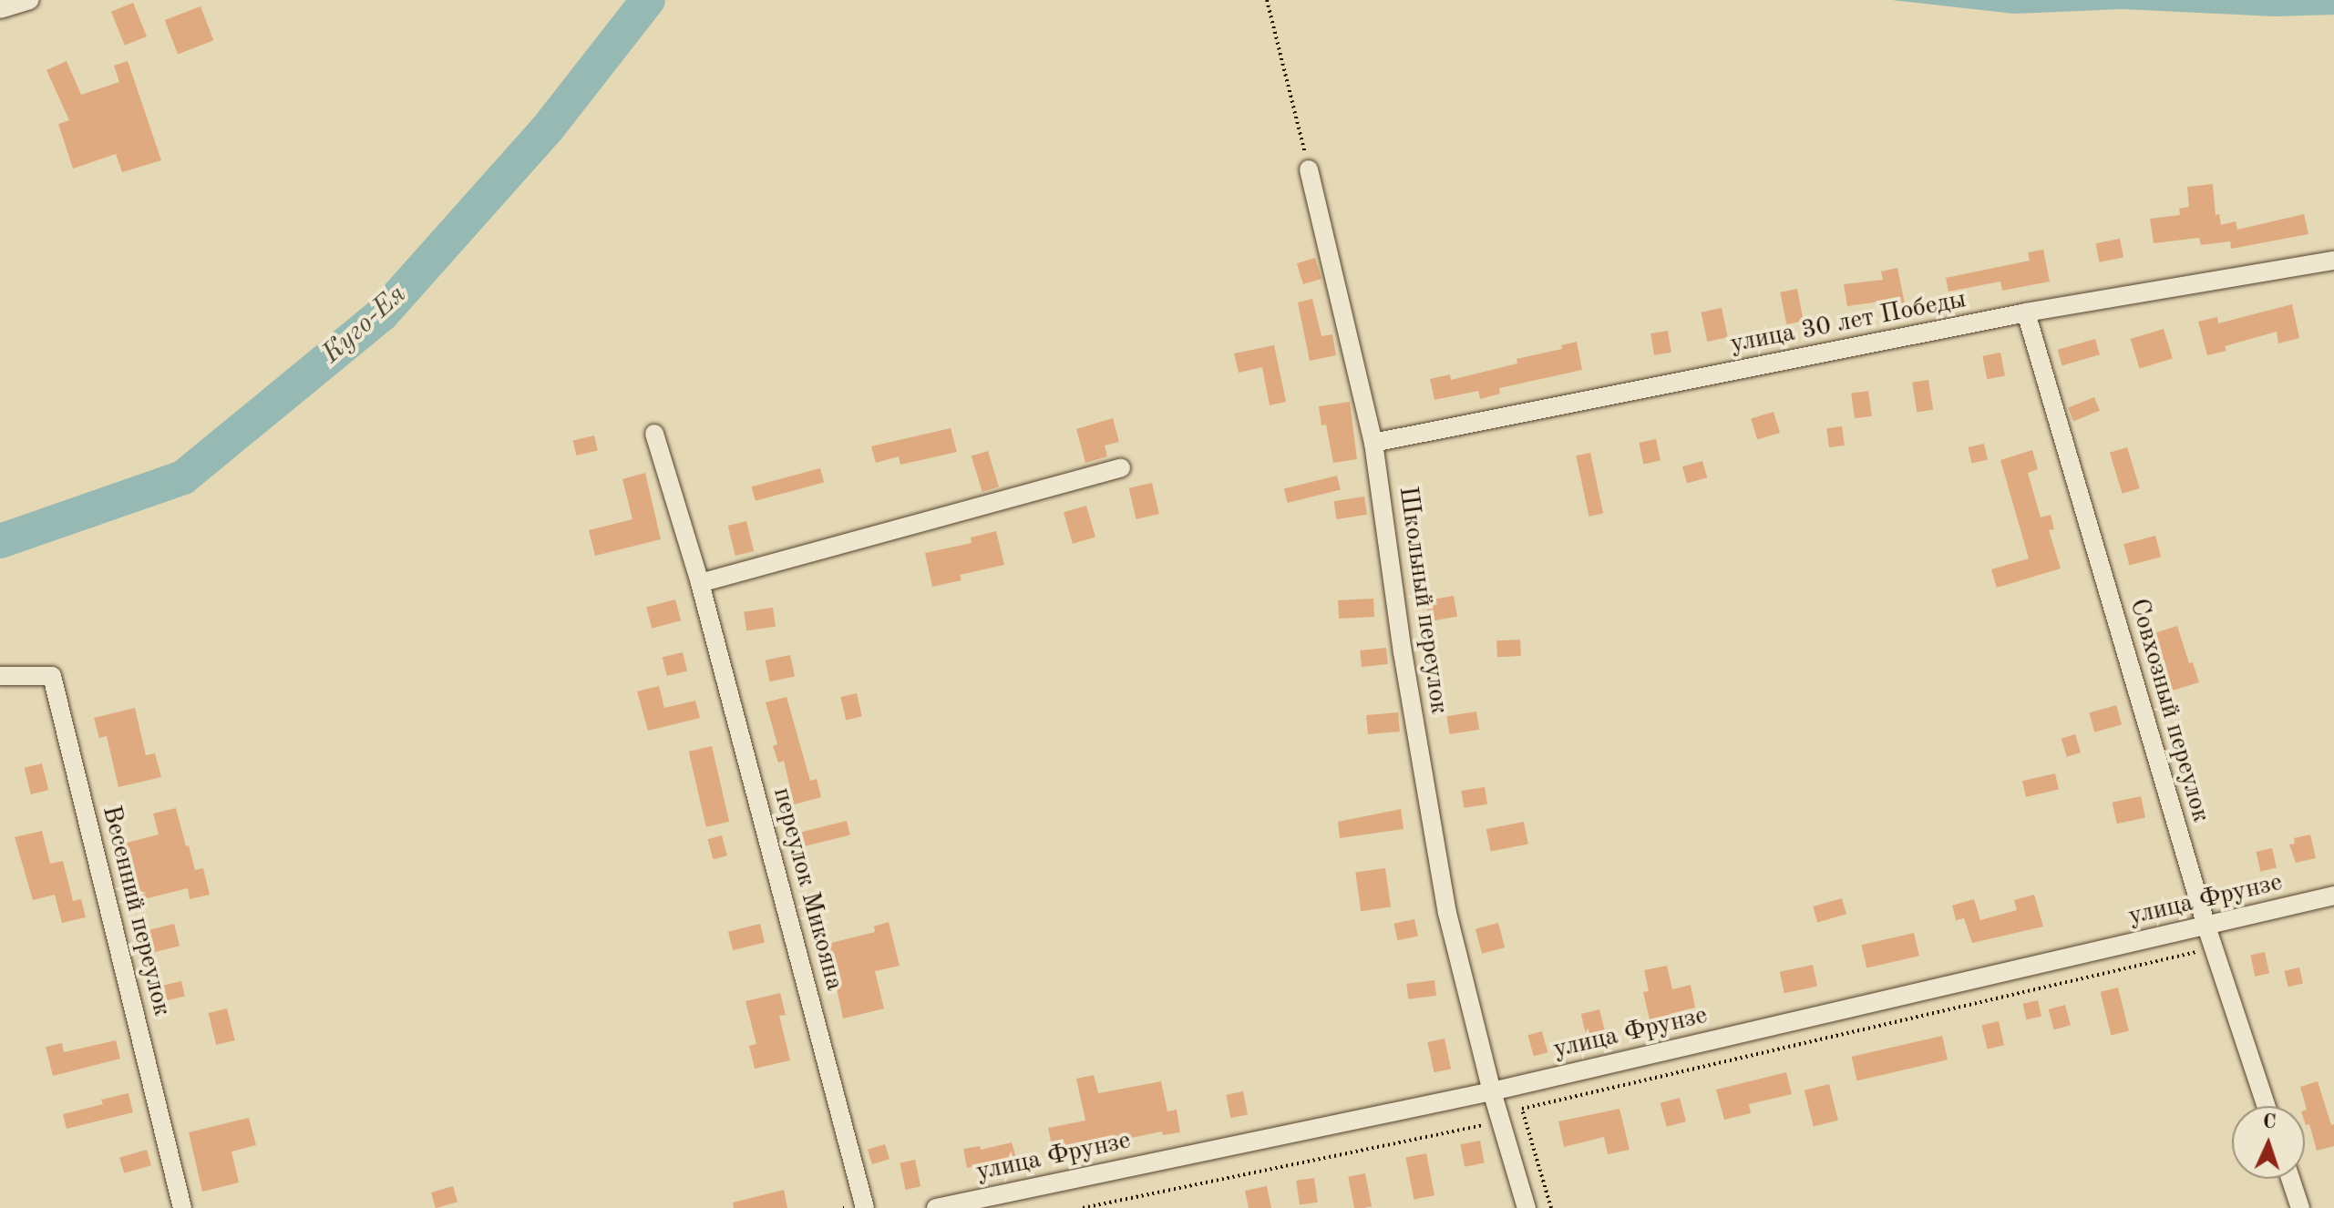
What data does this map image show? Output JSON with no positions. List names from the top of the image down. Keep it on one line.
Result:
{"streets":{"street":["улица 30 лет Победы","Школьный переулок","Совхозный переулок","переулок Микояна","улица Фрунзе","Весенний переулок"]},"crossings":[["улица 30 лет Победы","Школьный переулок"],["улица 30 лет Победы","Совхозный переулок"],["Школьный переулок","улица Фрунзе"],["Совхозный переулок","улица Фрунзе"]],"water":["Куго-Ея"],"north":"top"}
